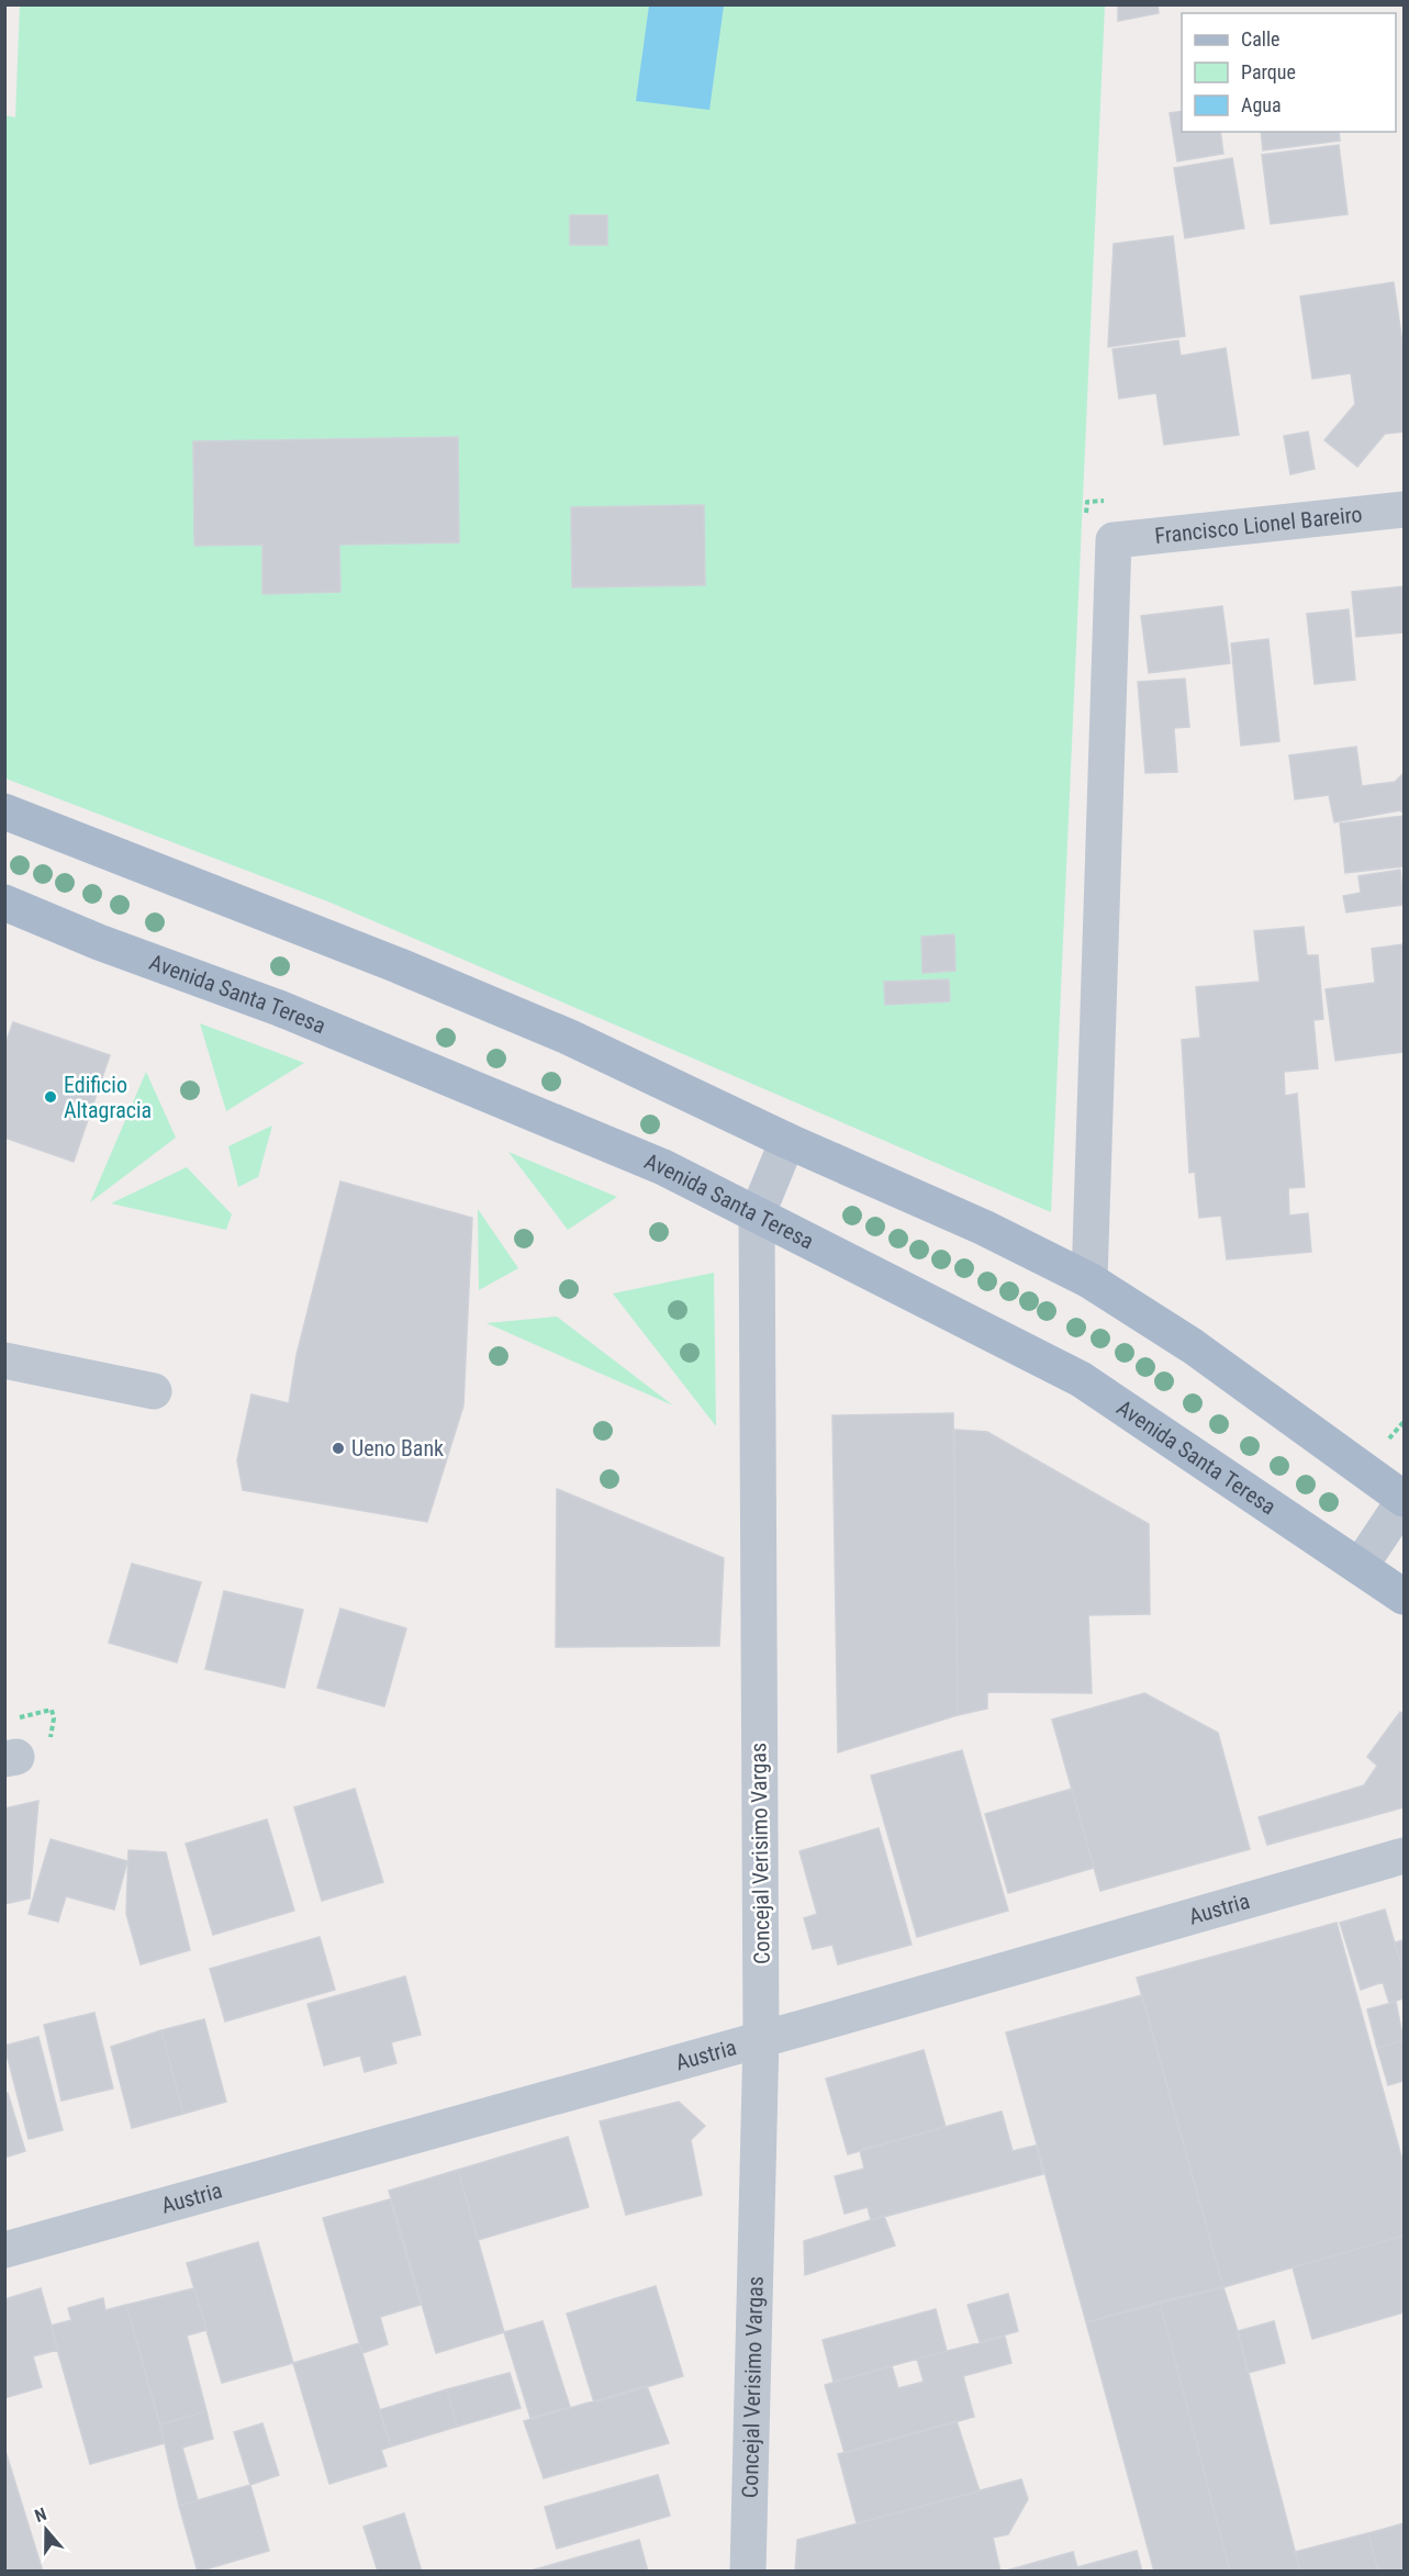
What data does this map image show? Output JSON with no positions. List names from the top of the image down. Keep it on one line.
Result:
{"streets":{"main road":["Avenida Santa Teresa"],"street":["Francisco Lionel Bareiro","Concejal Verisimo Vargas","Austria"]},"crossings":[["Avenida Santa Teresa","Concejal Verisimo Vargas"],["Concejal Verisimo Vargas","Austria"]],"places":["Edificio Altagracia","Ueno Bank"],"legend":["Calle","Parque","Agua"],"north":"top"}
